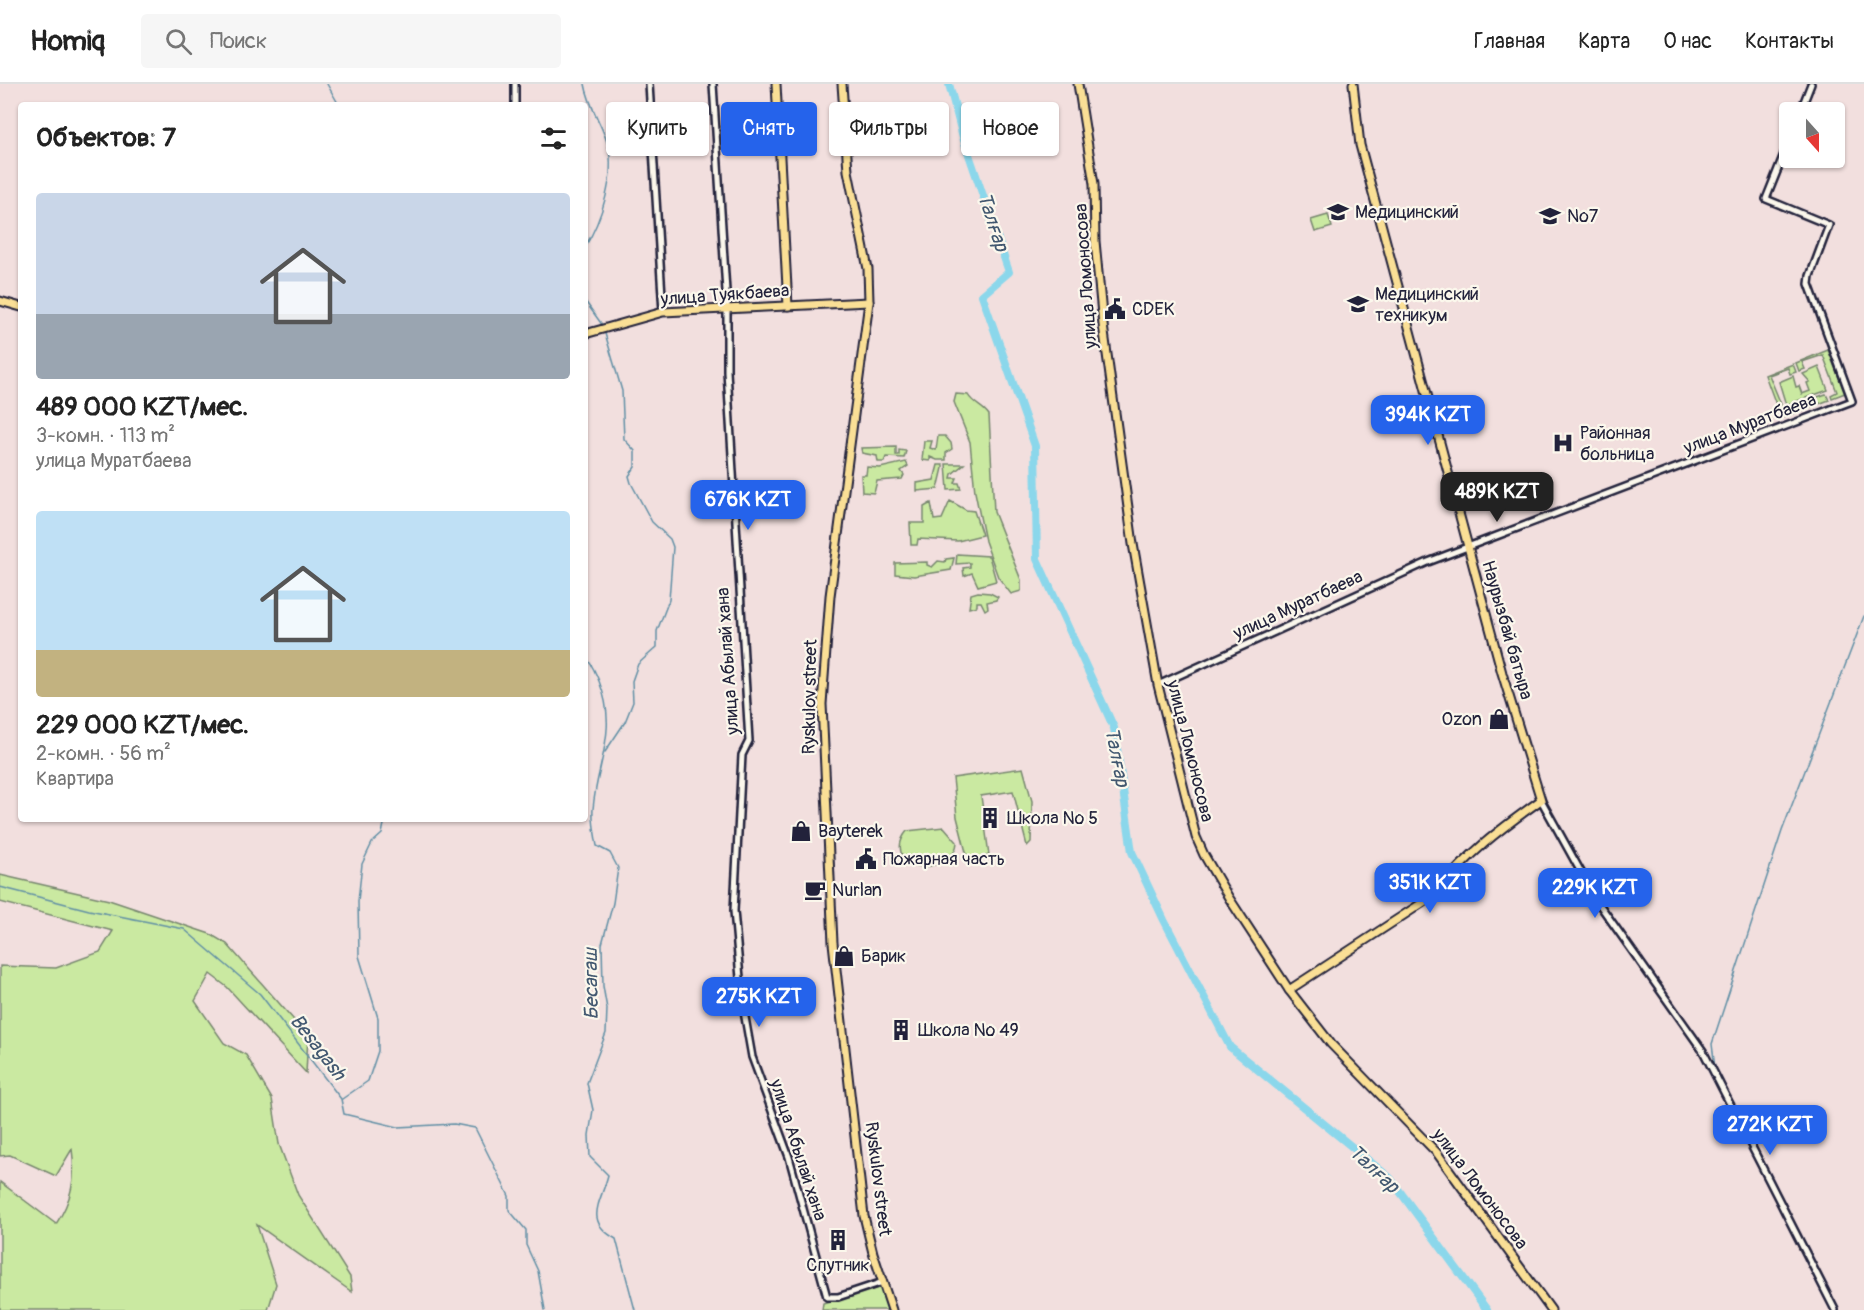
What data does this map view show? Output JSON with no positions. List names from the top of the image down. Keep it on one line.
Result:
{"streets":{"main road":["улица Ломоносова","улица Туякбаева","Наурызбай батыра","Ryskulov street"],"street":["улица Муратбаева","улица Абылай хана"]},"crossings":[["улица Ломоносова","улица Муратбаева"],["улица Туякбаева","улица Абылай хана"],["улица Туякбаева","Ryskulov street"],["улица Муратбаева","Наурызбай батыра"],["улица Абылай хана","Ryskulov street"]],"water":["Талғар","Бесагаш","Besagash"],"places":{"school or university":["Медицинский","№7","Медицинский техникум"],"public building":["CDEK","Пожарная часть"],"hospital":["Районная больница"],"shop":["Ozon","Bayterek","Барик"],"building":["Школа № 5","Школа № 49","Спутник"],"cafe":["Nurlan"]},"north":"bottom","page":{"header":"Homiq","search":"Поиск","nav":["Главная","Карта","О нас","Контакты"],"chip":["Купить","Снять","Фильтры","Новое"],"heading":"Объектов: 7","list":[{"name":"489 000 KZT/мес.","note":"3-комн. · 113 m² · улица Муратбаева"},{"name":"229 000 KZT/мес.","note":"2-комн. · 56 m² · Квартира"}],"price":["394K KZT","489K KZT","676K KZT","351K KZT","229K KZT","275K KZT","272K KZT"]}}
